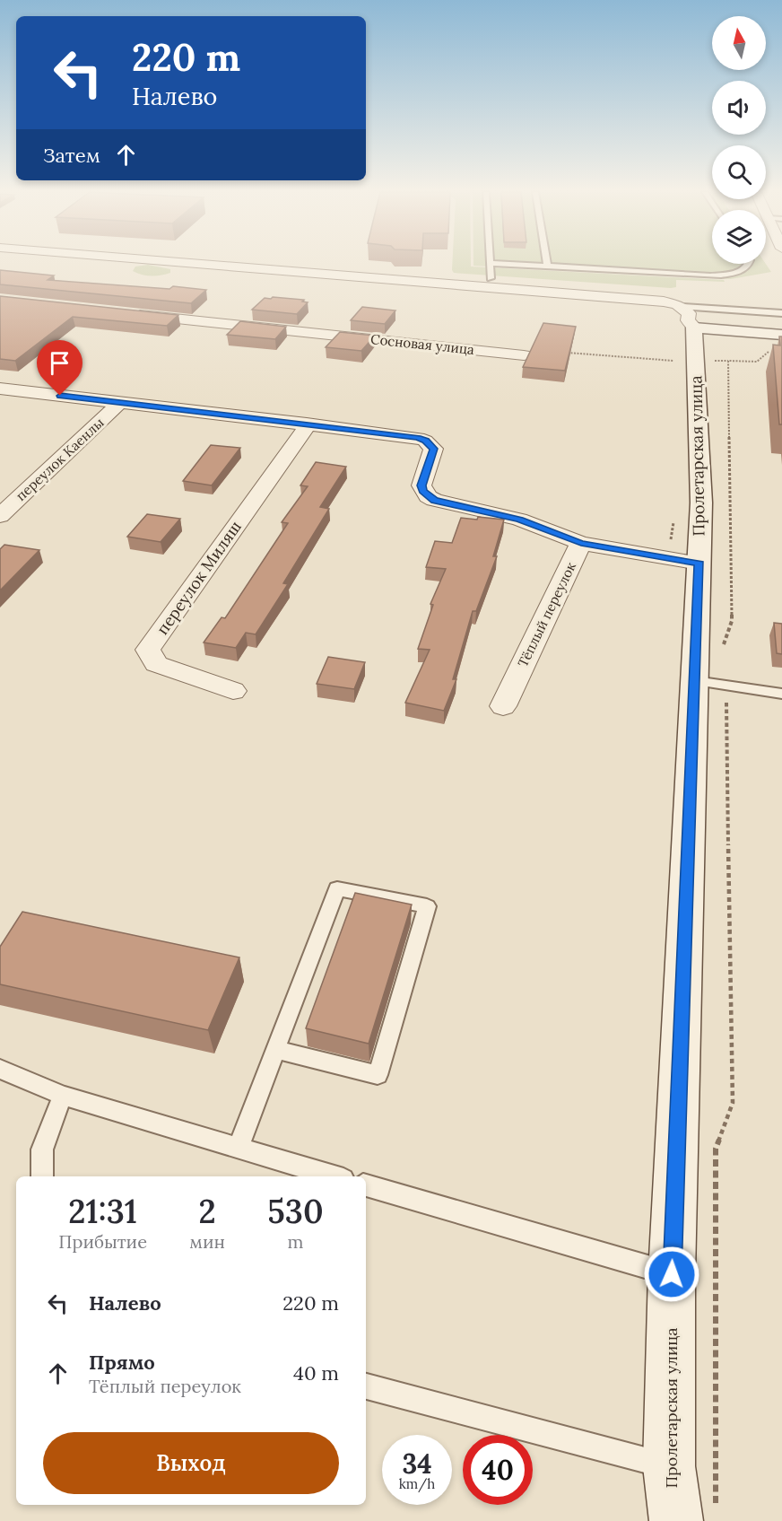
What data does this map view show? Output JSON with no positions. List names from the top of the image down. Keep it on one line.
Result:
{"streets":{"street":["Сосновая улица","Пролетарская улица","переулок Каенлы","переулок Миляш","Тёплый переулок"]},"crossings":[["переулок Миляш","Тёплый переулок"]],"north":"top","page":{"turn":["220 m","Налево"],"then":"Затем","eta":["21:31","Прибытие","2","мин","530","m"],"list":[{"name":"Налево","value":"220 m"},{"name":"Прямо","note":"Тёплый переулок","value":"40 m"}],"buttons":"Выход","speed":"34 km/h","limit":"40"}}
